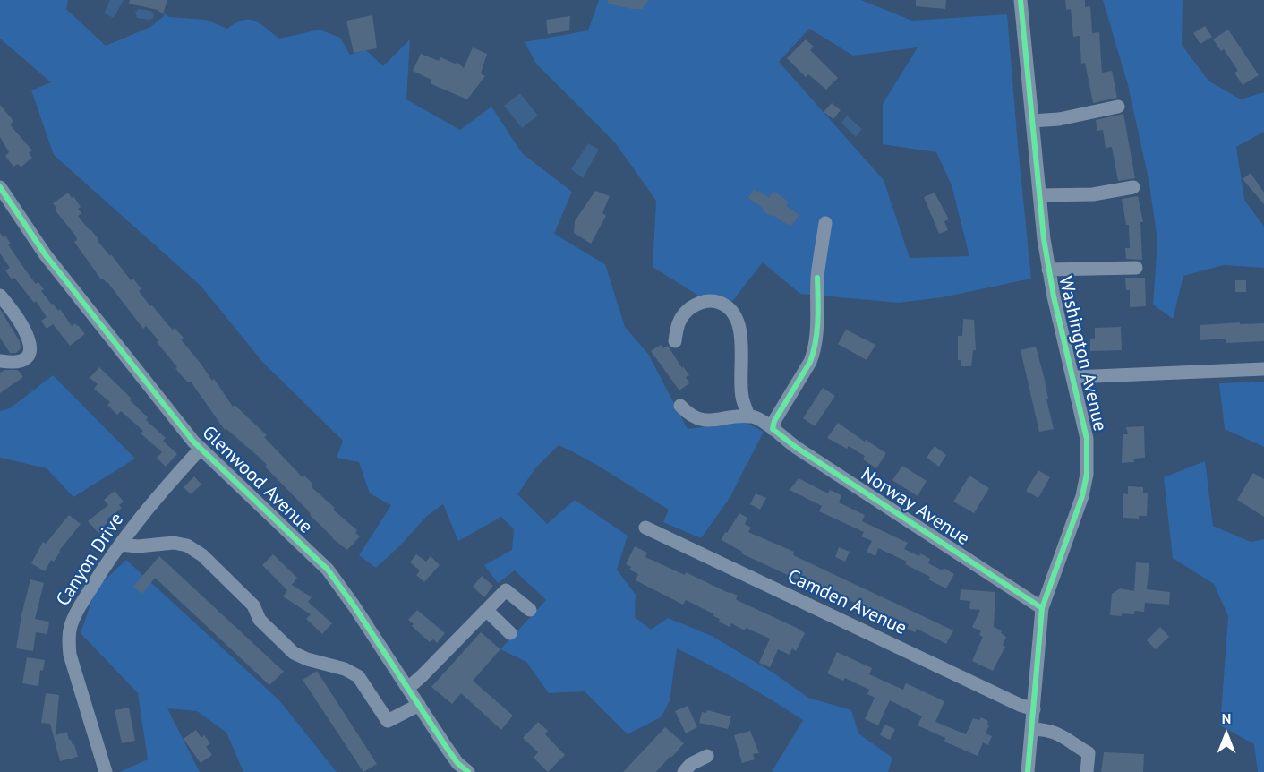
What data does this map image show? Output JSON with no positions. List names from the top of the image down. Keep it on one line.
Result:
{"streets":{"street":["Washington Avenue","Glenwood Avenue","Norway Avenue","Canyon Drive","Camden Avenue"]},"crossings":[["Washington Avenue","Norway Avenue"],["Washington Avenue","Camden Avenue"],["Glenwood Avenue","Canyon Drive"]],"north":"top"}
